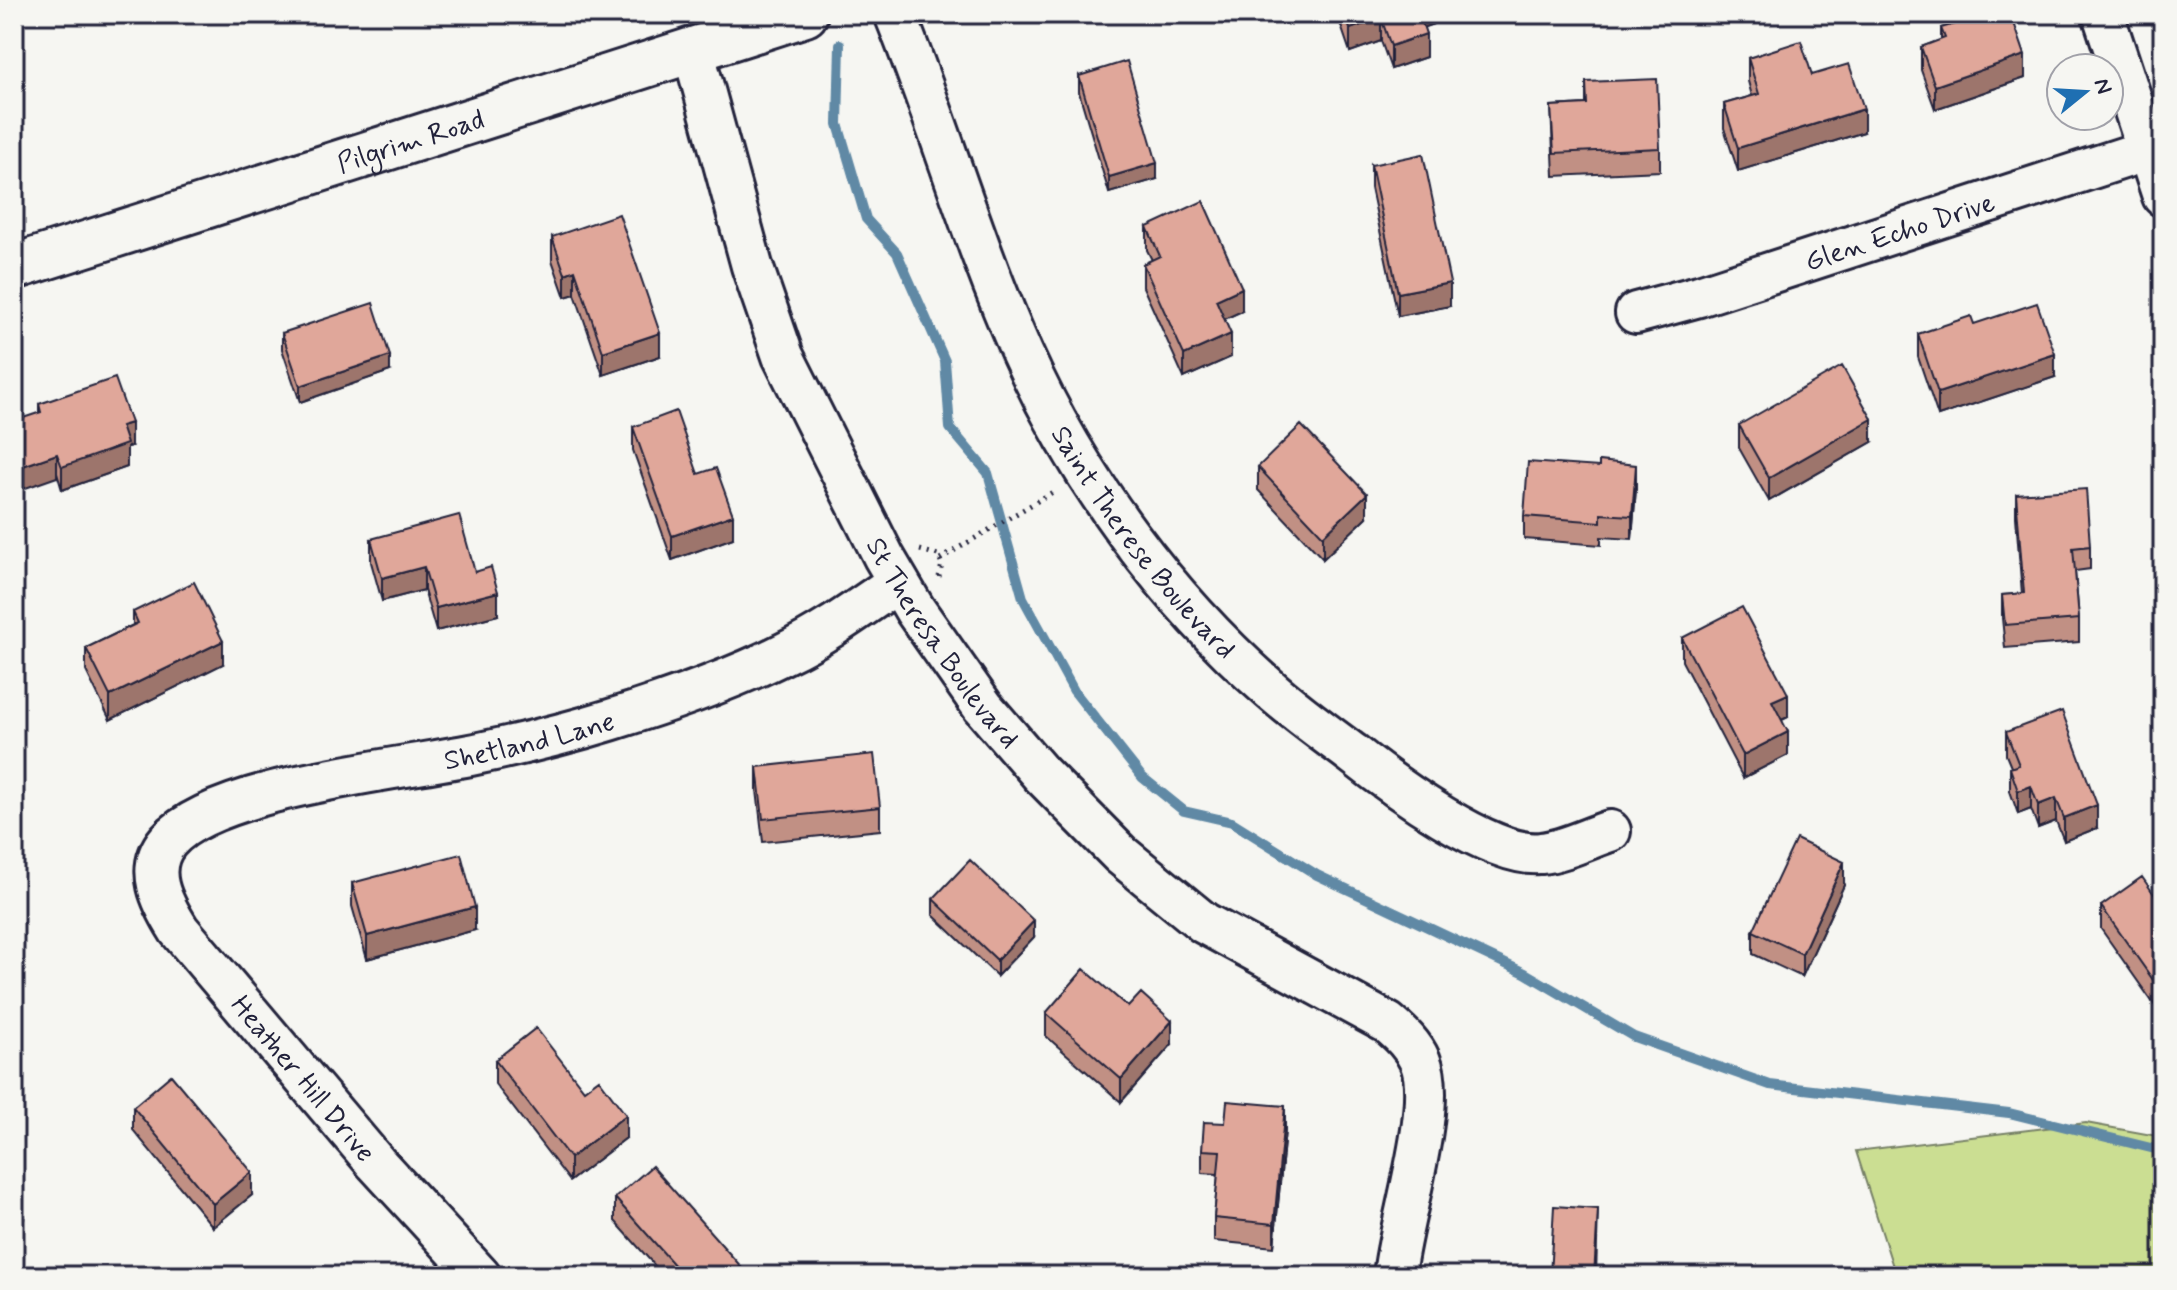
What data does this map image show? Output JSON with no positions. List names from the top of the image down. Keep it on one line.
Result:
{"streets":{"main road":["Pilgrim Road"],"street":["Glen Echo Drive","Saint Therese Boulevard","St Theresa Boulevard","Shetland Lane","Heather Hill Drive"]},"crossings":[["Pilgrim Road","St Theresa Boulevard"],["St Theresa Boulevard","Shetland Lane"],["Shetland Lane","Heather Hill Drive"]],"north":"right"}
